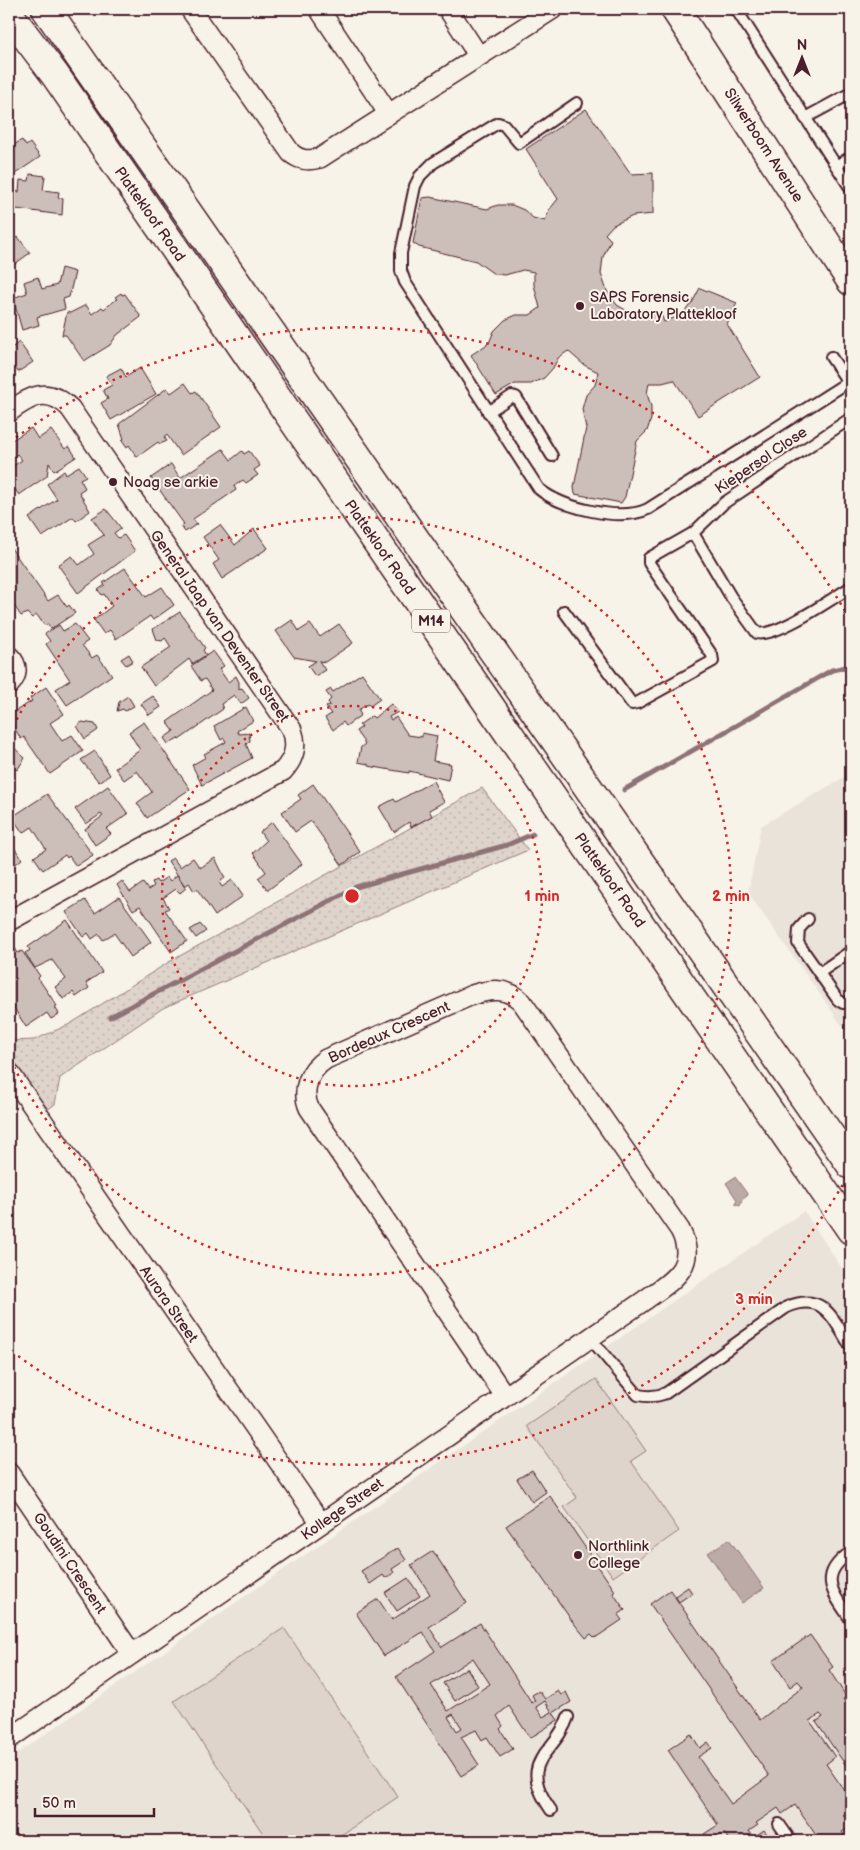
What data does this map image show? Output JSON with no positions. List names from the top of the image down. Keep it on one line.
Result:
{"streets":{"main road":["Silwerboom Avenue","Plattekloof Road","M14"],"street":["General Jaap van Deventer Street","Bordeaux Crescent","Aurora Street","Kollege Street","Goudini Crescent"],"lane":["Kiepersol Close"]},"crossings":[["Bordeaux Crescent","Kollege Street"],["Aurora Street","Kollege Street"],["Kollege Street","Goudini Crescent"]],"places":["SAPS Forensic Laboratory Plattekloof","Noag se arkie","Northlink College"],"scale_bar":"50 m","north":"top","rings":["1 min","2 min","3 min"]}
